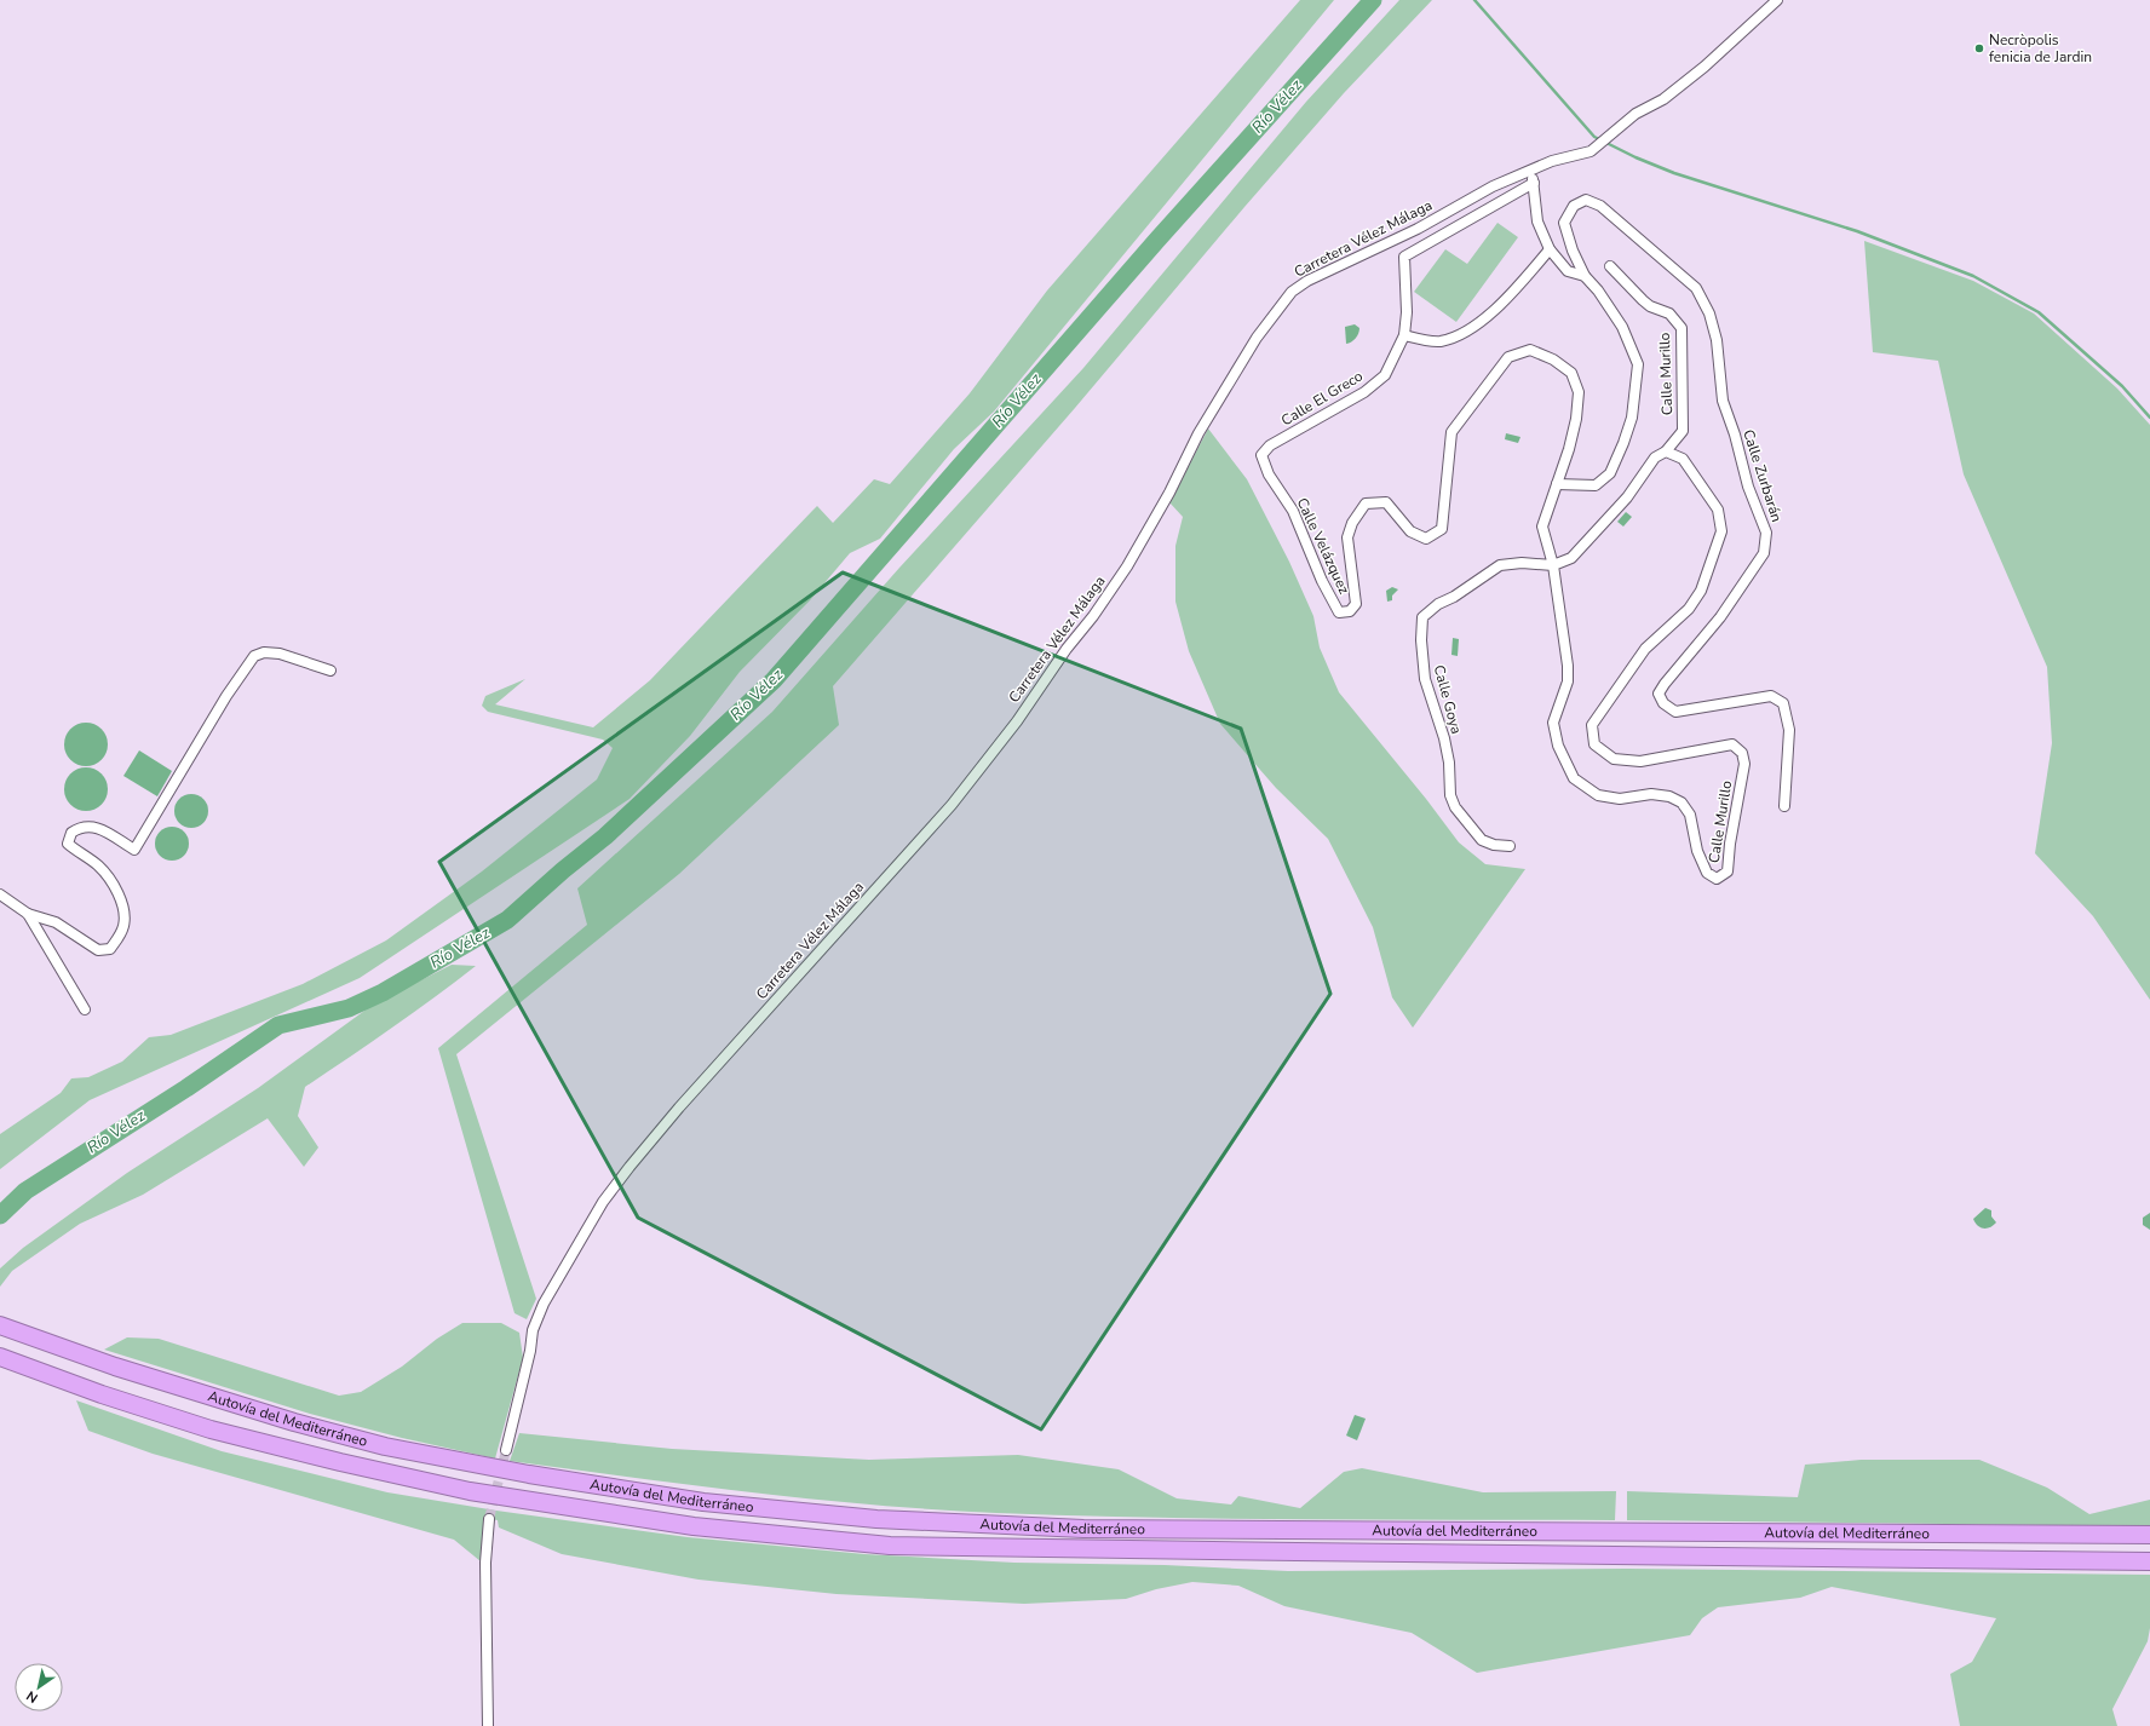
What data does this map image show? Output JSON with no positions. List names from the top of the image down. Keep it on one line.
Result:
{"streets":{"highway":["Autovía del Mediterráneo"],"street":["Carretera Vélez Málaga","Calle Murillo","Calle El Greco","Calle Zurbarán","Calle Velázquez","Calle Goya"]},"crossings":[["Carretera Vélez Málaga","Calle Zurbarán"],["Calle Murillo","Calle Velázquez"],["Calle Murillo","Calle Goya"],["Calle El Greco","Calle Zurbarán"],["Calle El Greco","Calle Velázquez"],["Calle Zurbarán","Calle Velázquez"],["Calle Velázquez","Calle Goya"]],"water":["Río Vélez"],"places":["Necròpolis fenicia de Jardin"],"north":"bottom left"}
